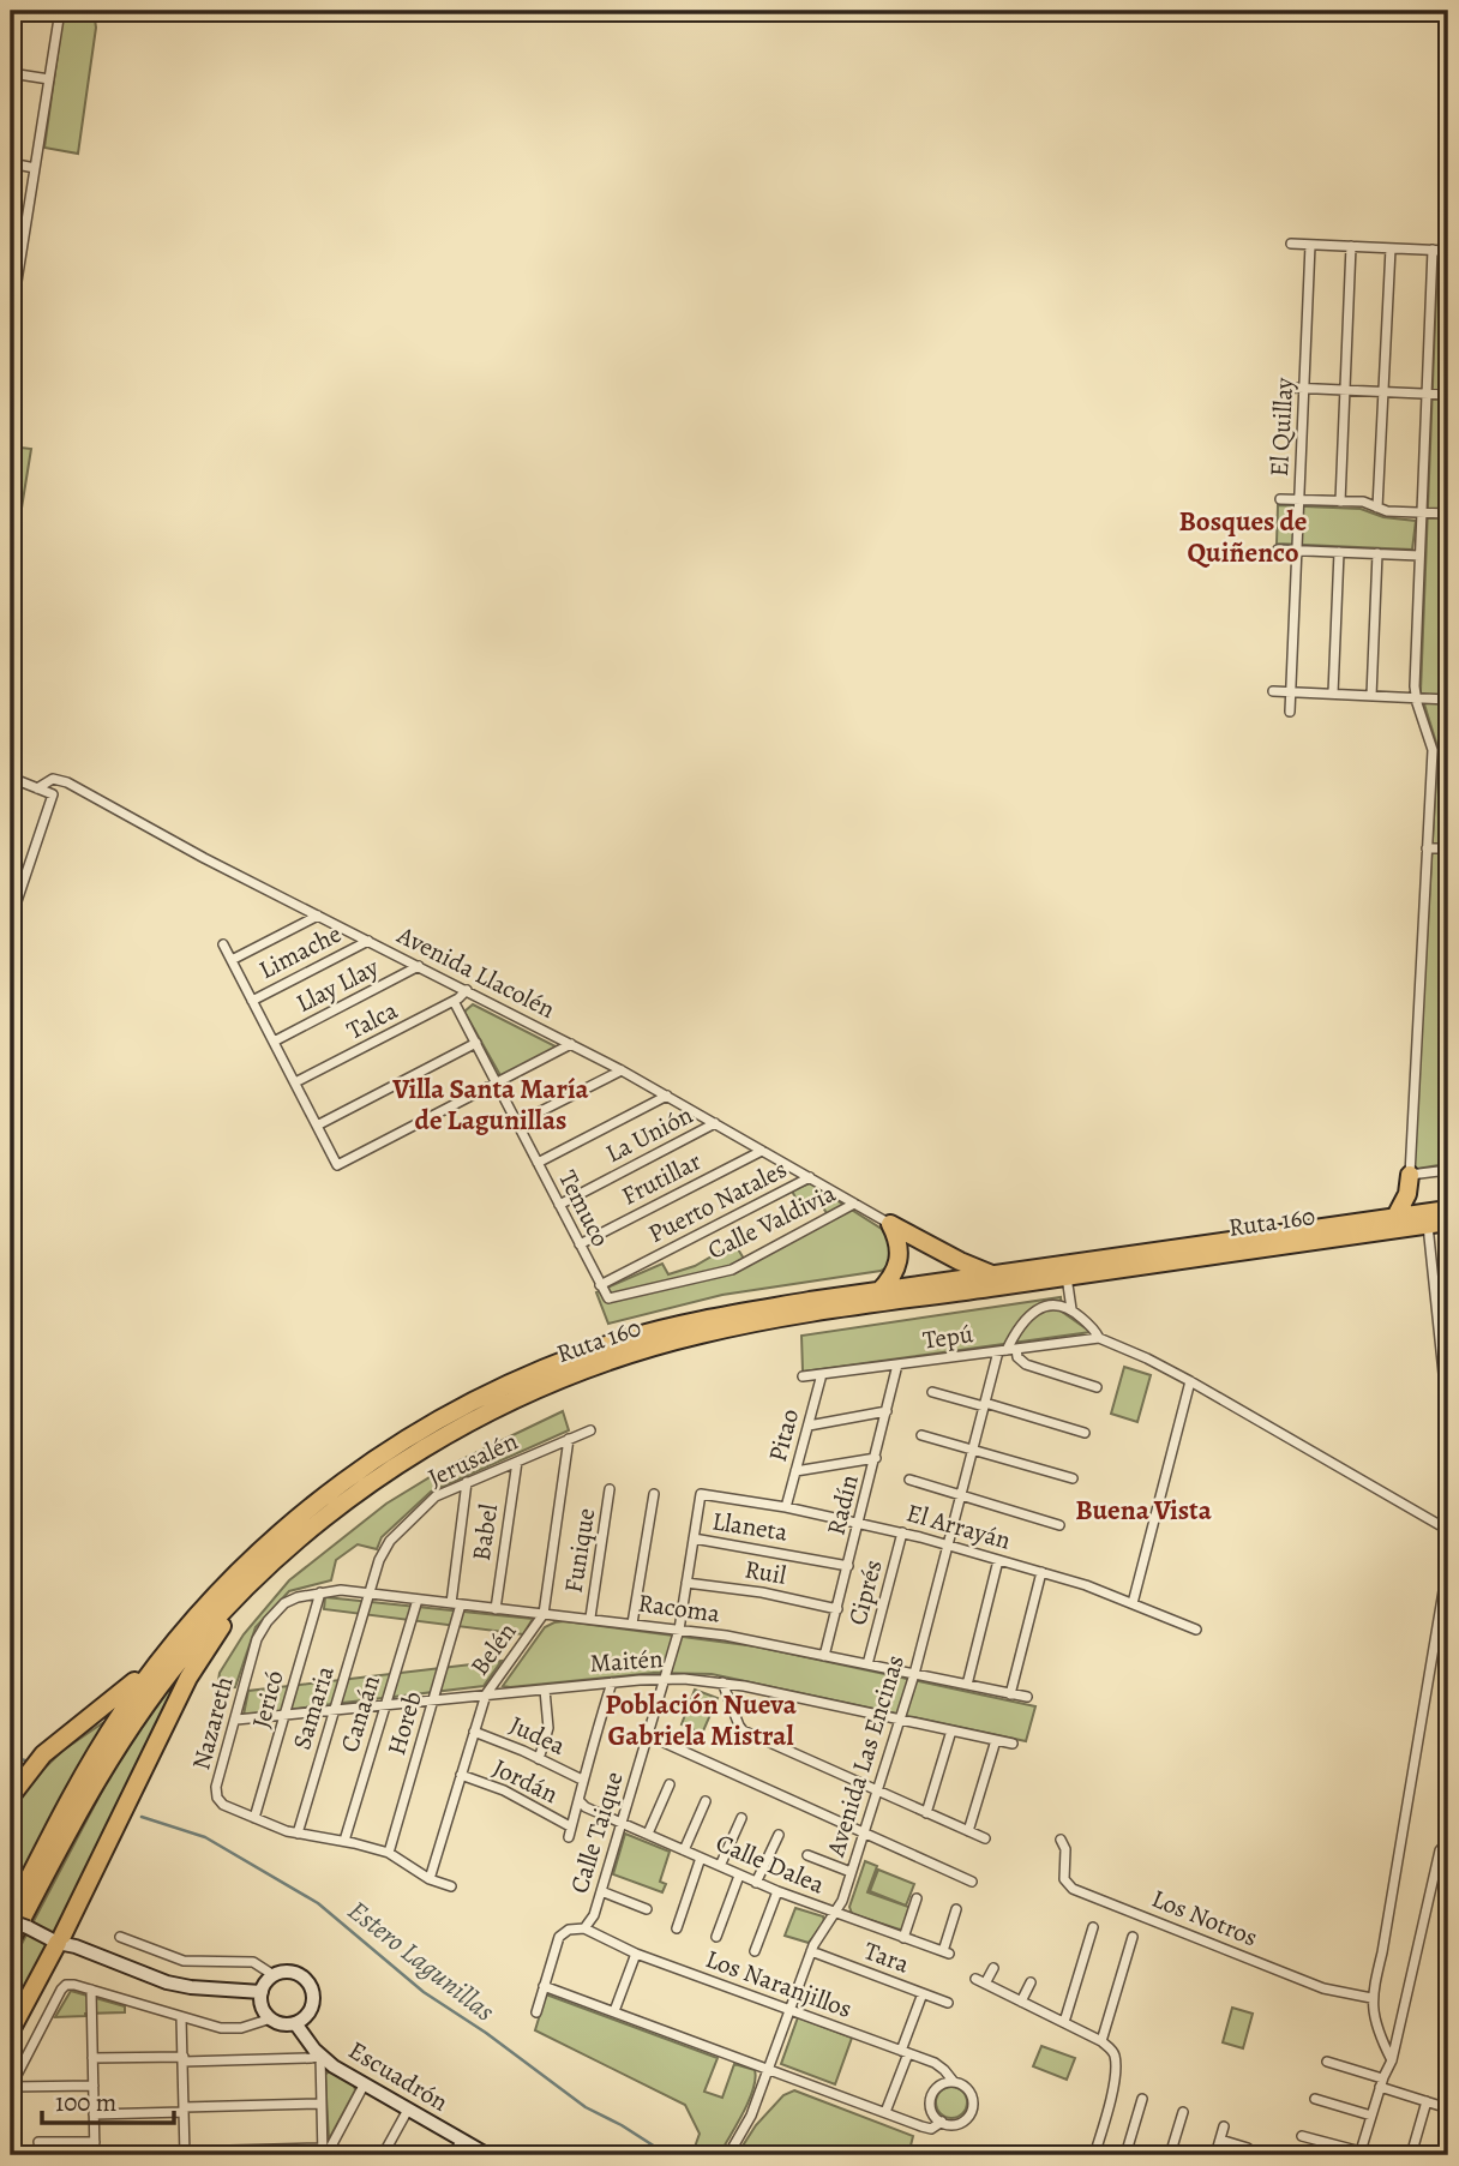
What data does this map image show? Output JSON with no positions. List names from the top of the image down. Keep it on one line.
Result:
{"streets":{"highway":["Ruta 160"],"street":["El Quillay","Limache","Avenida Llacolén","Llay Llay","Talca","La Unión","Frutillar","Puerto Natales","Temuco","Calle Valdivia","Tepú","Pitao","Jerusalén","Radín","Llaneta","El Arrayán","Babel","Funique","Ruil","Ciprés","Racoma","Belén","Maitén","Jericó","Samaria","Canaán","Nazareth","Horeb","Judea","Avenida Las Encinas","Jordán","Calle Taique","Calle Dalea","Los Notros","Tara","Los Naranjillos","Escuadrón"]},"crossings":[["Limache","Avenida Llacolén"],["Avenida Llacolén","Llay Llay"],["Avenida Llacolén","Talca"],["Avenida Llacolén","La Unión"],["Avenida Llacolén","Frutillar"],["Avenida Llacolén","Puerto Natales"],["Avenida Llacolén","Calle Valdivia"],["Talca","Temuco"],["La Unión","Temuco"],["Frutillar","Temuco"],["Puerto Natales","Temuco"],["Temuco","Calle Valdivia"],["Tepú","Pitao"],["Tepú","Radín"],["Tepú","Avenida Las Encinas"],["Pitao","El Arrayán"],["Jerusalén","Babel"],["Jerusalén","Racoma"],["Jerusalén","Belén"],["Jerusalén","Samaria"],["Jerusalén","Horeb"],["Radín","Llaneta"],["Radín","El Arrayán"],["Radín","Ruil"],["Radín","Racoma"],["Llaneta","Calle Taique"],["El Arrayán","Ciprés"],["El Arrayán","Avenida Las Encinas"],["El Arrayán","Calle Taique"],["Babel","Racoma"],["Funique","Racoma"],["Ruil","Calle Taique"],["Ciprés","Racoma"],["Racoma","Belén"],["Racoma","Jericó"],["Racoma","Samaria"],["Racoma","Canaán"],["Racoma","Nazareth"],["Racoma","Horeb"],["Racoma","Avenida Las Encinas"],["Racoma","Calle Taique"],["Belén","Maitén"],["Belén","Nazareth"],["Belén","Judea"],["Belén","Jordán"],["Maitén","Jericó"],["Maitén","Samaria"],["Maitén","Canaán"],["Maitén","Nazareth"],["Maitén","Horeb"],["Maitén","Avenida Las Encinas"],["Maitén","Calle Taique"],["Jericó","Nazareth"],["Samaria","Nazareth"],["Canaán","Nazareth"],["Nazareth","Horeb"],["Avenida Las Encinas","Calle Dalea"],["Avenida Las Encinas","Tara"],["Avenida Las Encinas","Los Naranjillos"],["Jordán","Calle Dalea"],["Calle Taique","Calle Dalea"],["Calle Taique","Los Naranjillos"]],"districts":["Bosques de Quiñenco","Villa Santa María de Lagunillas","Buena Vista","Población Nueva Gabriela Mistral"],"water":["Estero Lagunillas"],"scale_bar":"100 m"}
